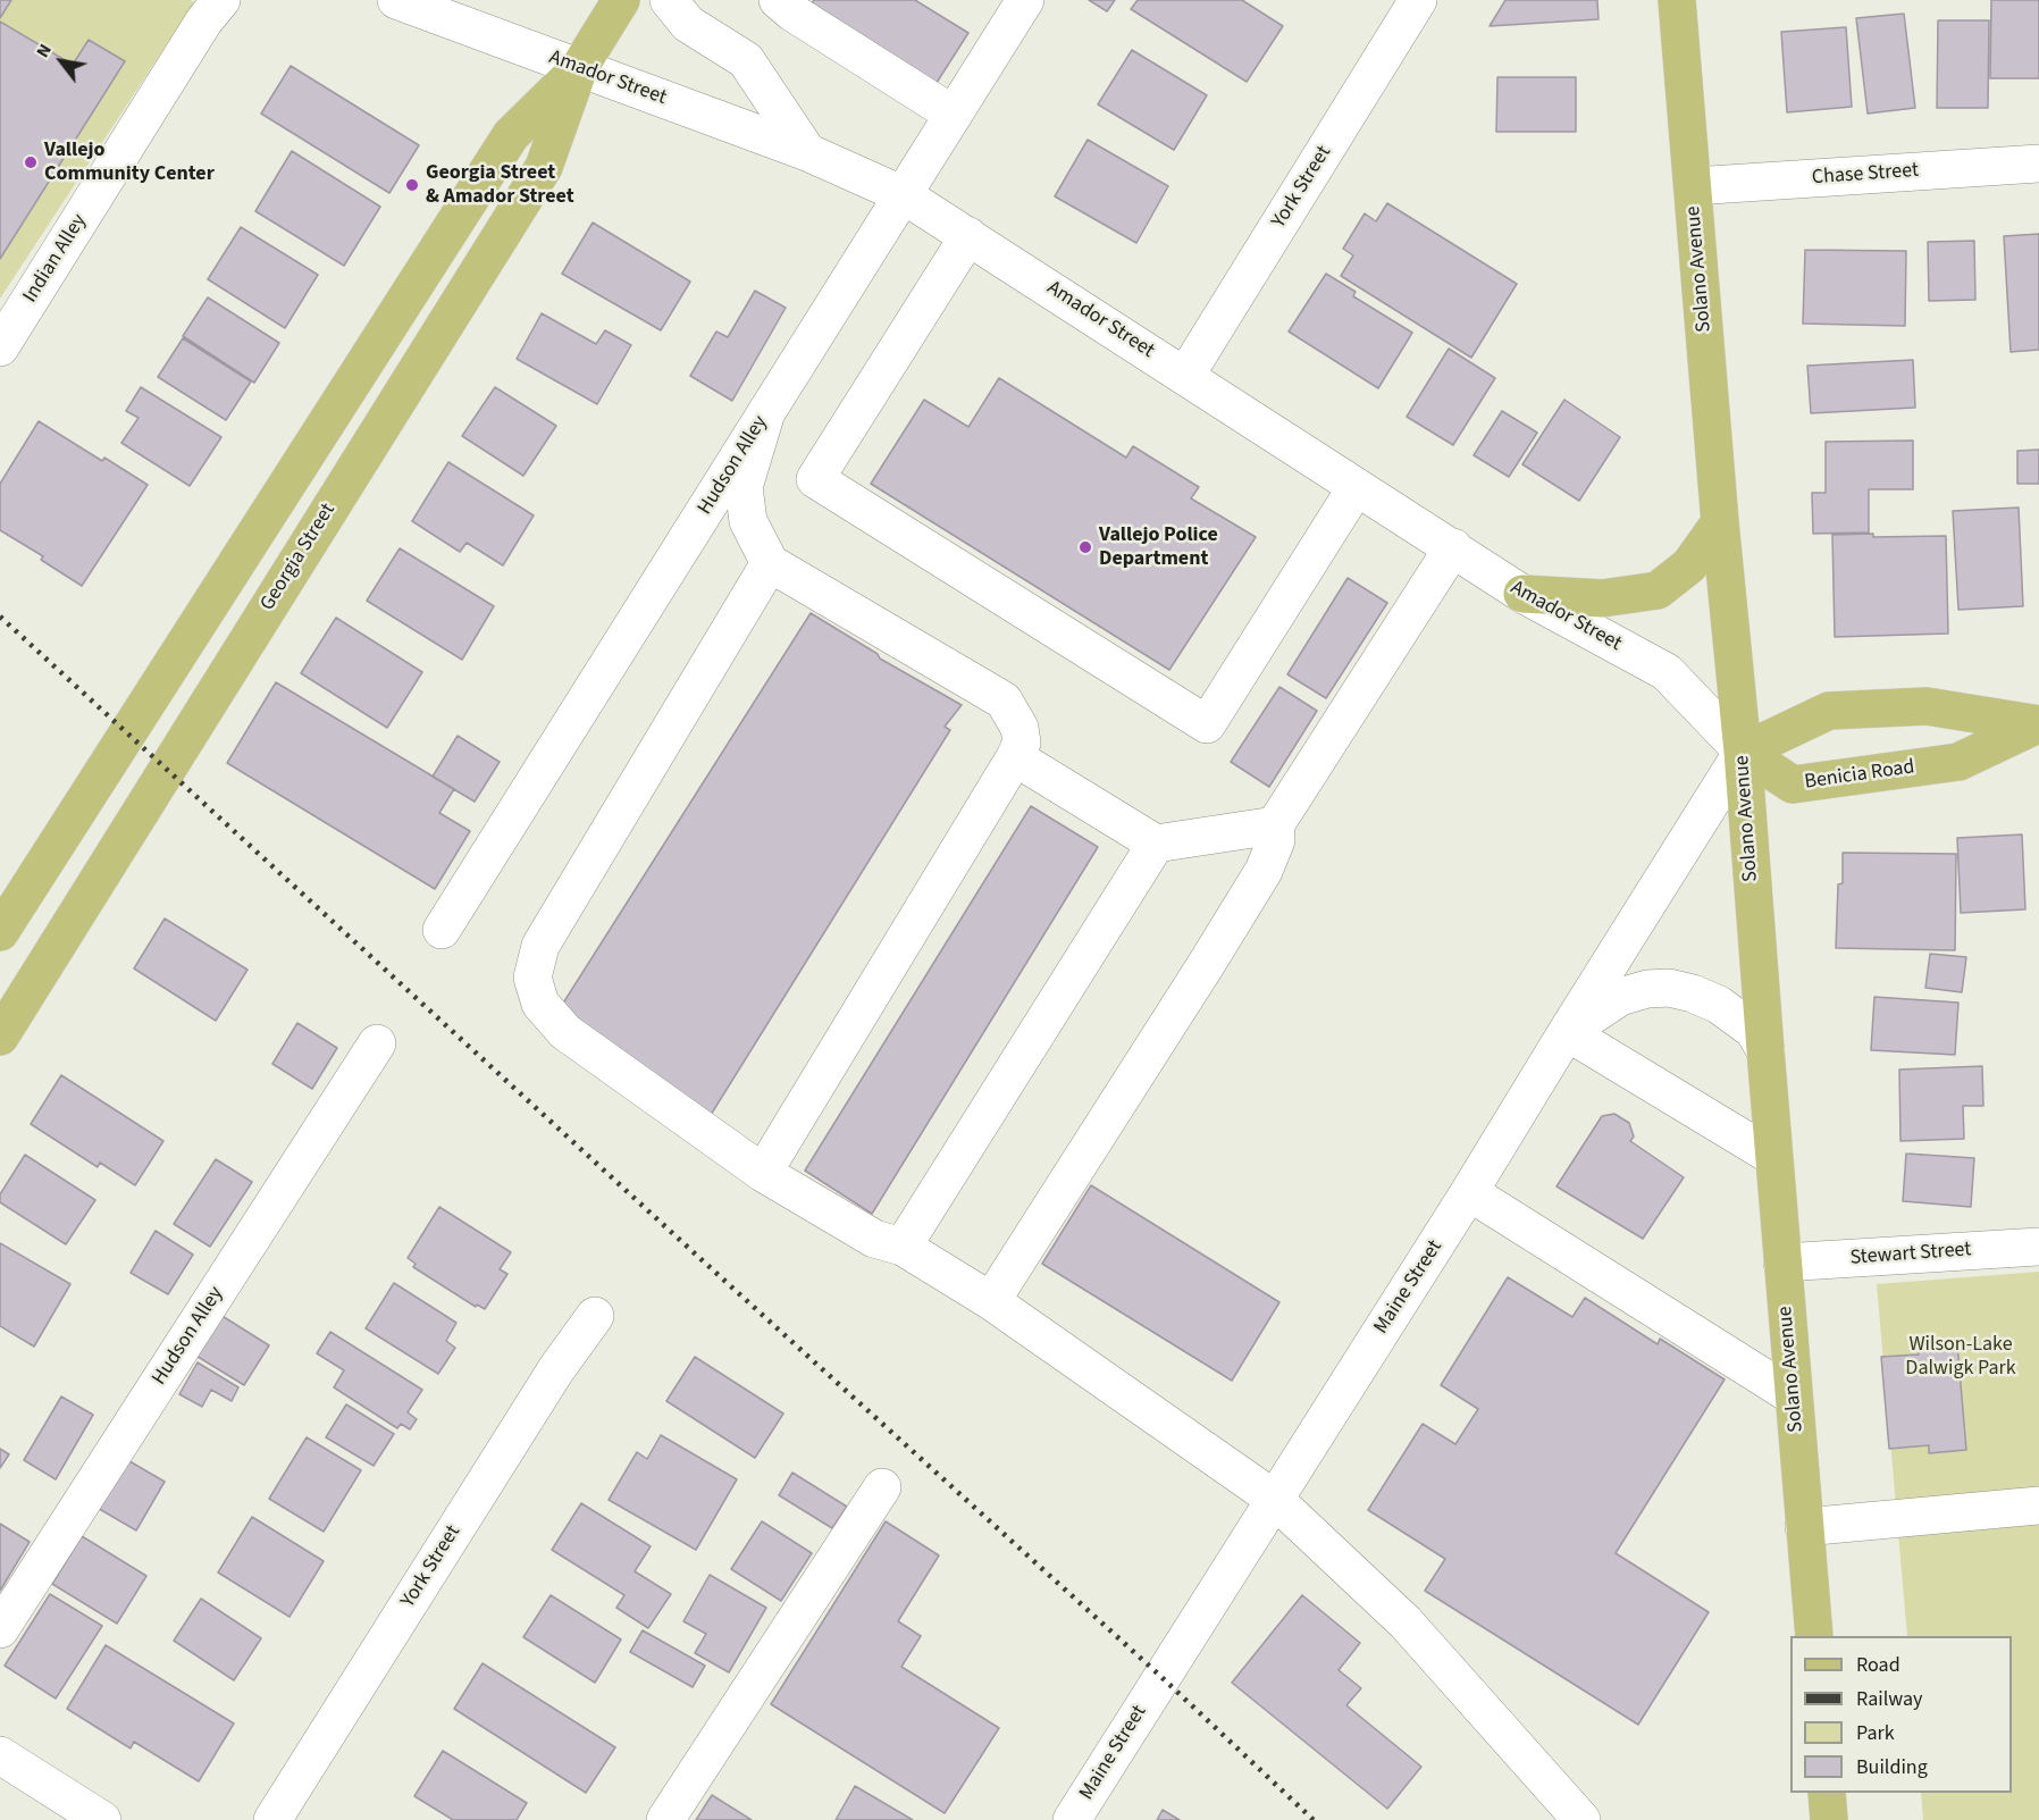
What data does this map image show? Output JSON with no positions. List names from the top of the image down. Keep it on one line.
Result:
{"streets":{"main road":["Solano Avenue","Georgia Street","Benicia Road"],"street":["Amador Street","Chase Street","York Street","Indian Alley","Hudson Alley","Stewart Street","Maine Street"]},"crossings":[["Amador Street","York Street"],["Amador Street","Solano Avenue"],["Amador Street","Hudson Alley"],["Amador Street","Georgia Street"],["Amador Street","Benicia Road"],["Amador Street","Maine Street"],["Chase Street","Solano Avenue"],["Solano Avenue","Benicia Road"],["Solano Avenue","Stewart Street"],["Solano Avenue","Maine Street"],["Benicia Road","Maine Street"]],"parks":["Wilson-Lake Dalwigk Park"],"places":["Vallejo Community Center","Georgia Street & Amador Street","Vallejo Police Department"],"legend":["Road","Railway","Park","Building"],"north":"top left"}
